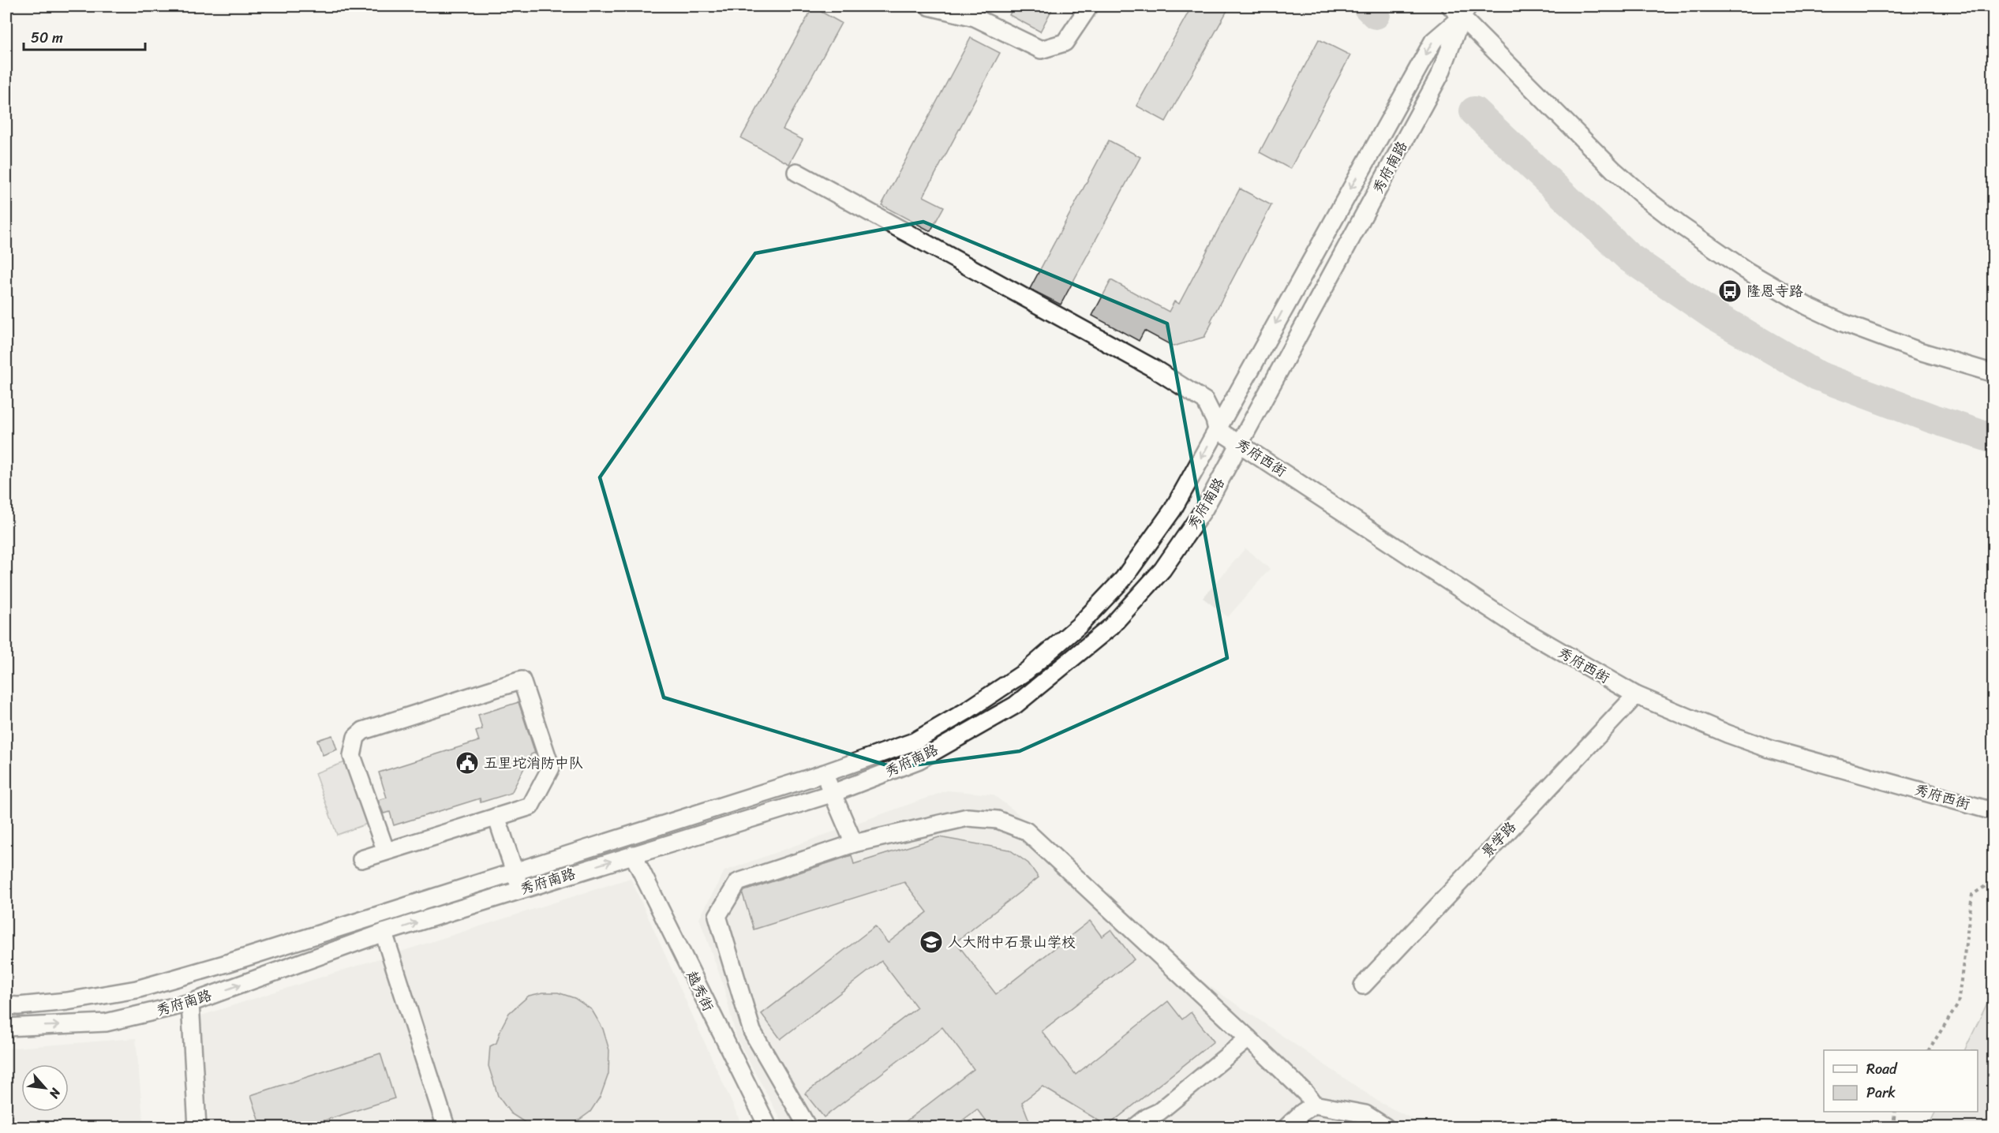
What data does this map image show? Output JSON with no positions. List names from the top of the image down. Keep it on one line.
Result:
{"streets":{"street":["秀府南路","秀府西街","景学路","越秀街"]},"crossings":[["秀府南路","秀府西街"],["秀府南路","越秀街"],["秀府西街","景学路"]],"places":{"bus stop":["隆恩寺路"],"public building":["五里坨消防中队"],"school or university":["人大附中石景山学校"]},"legend":["Road","Park"],"scale_bar":"50 m","north":"bottom right"}
